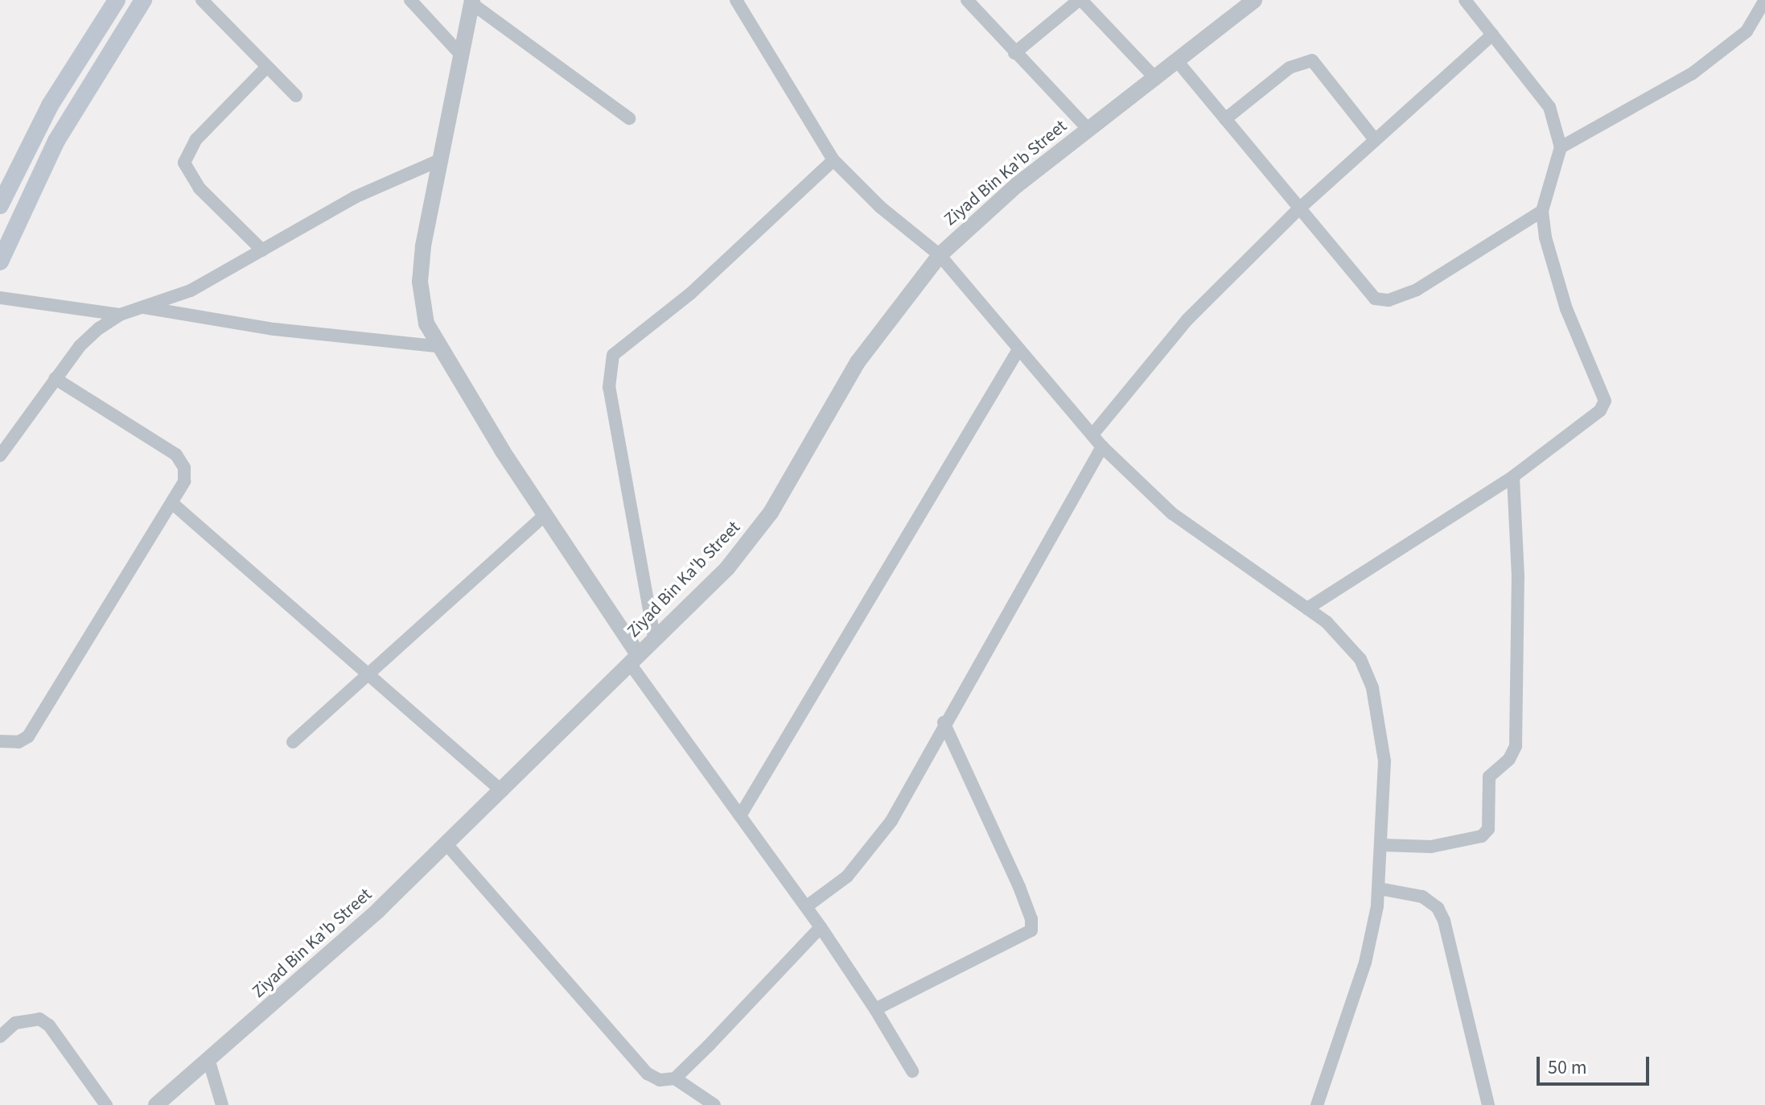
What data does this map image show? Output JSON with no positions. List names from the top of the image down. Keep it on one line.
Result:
{"streets":{"street":["Ziyad Bin Ka'b Street"]},"scale_bar":"50 m"}
